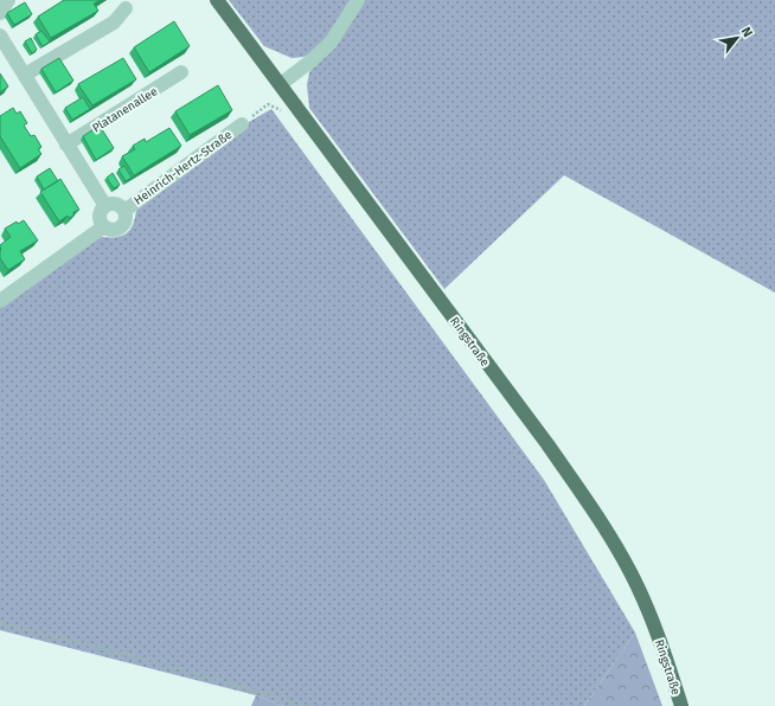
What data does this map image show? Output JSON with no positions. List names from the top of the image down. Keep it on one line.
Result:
{"streets":{"main road":["Ringstraße"],"street":["Platanenallee","Heinrich-Hertz-Straße"]},"north":"top right"}
